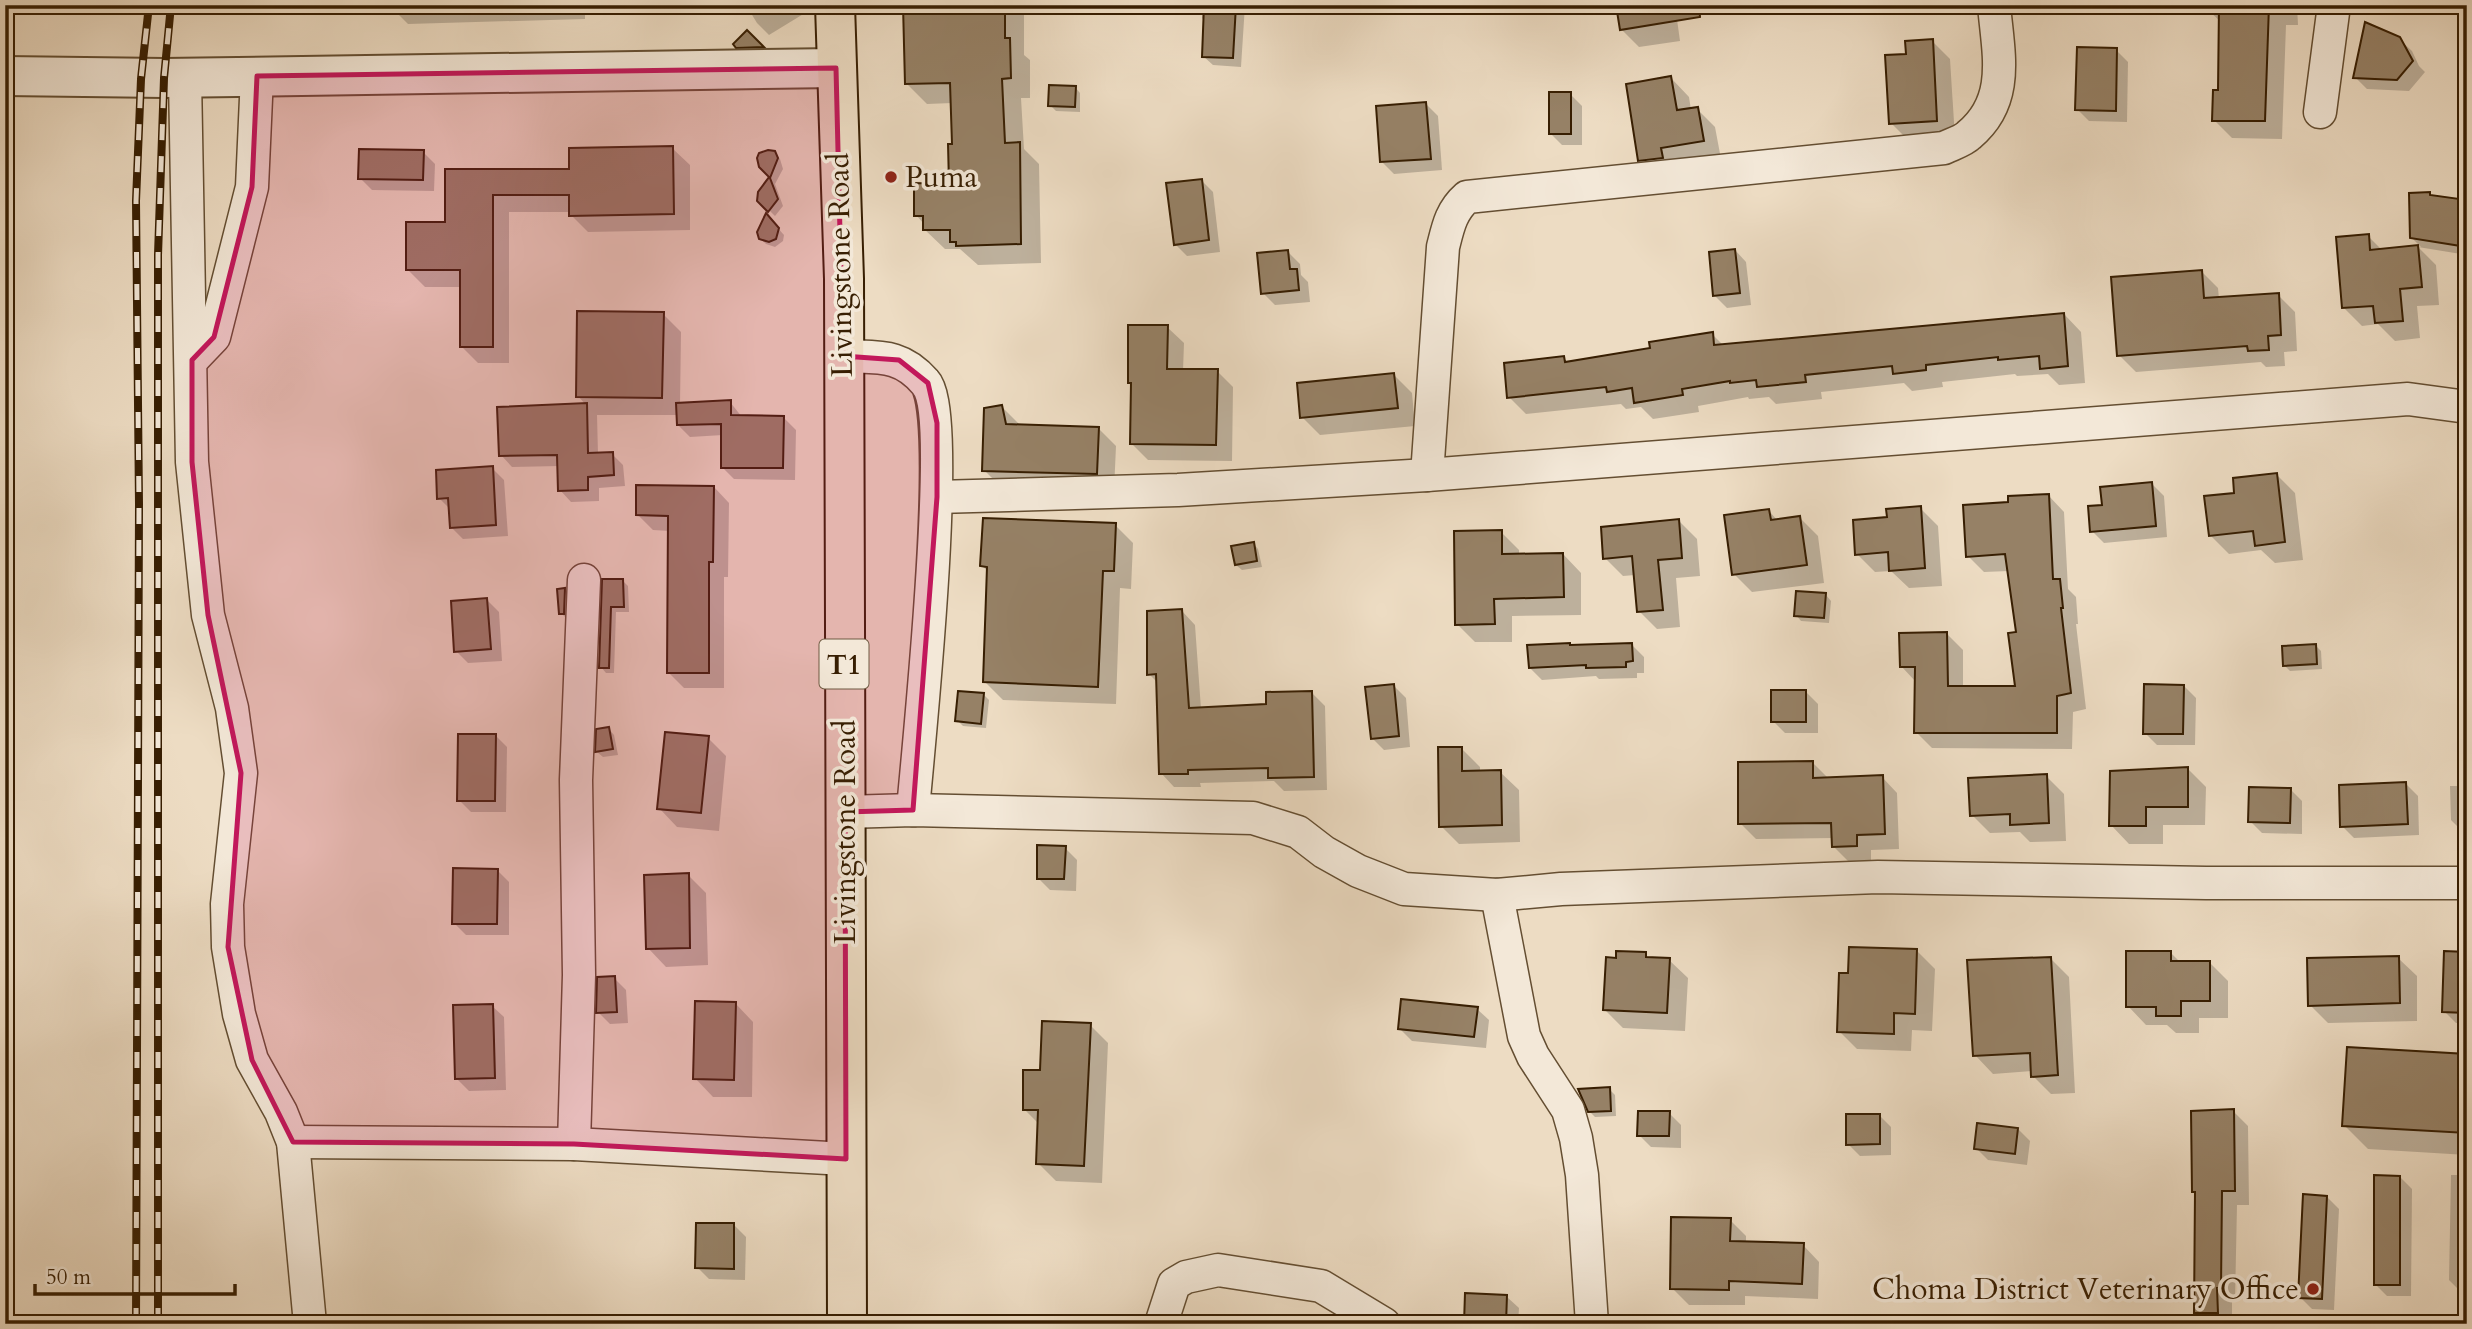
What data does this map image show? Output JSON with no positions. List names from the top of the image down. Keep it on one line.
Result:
{"streets":{"highway":["Livingstone Road","T1"]},"places":["Puma","Choma District Veterinary Office"],"scale_bar":"50 m"}
